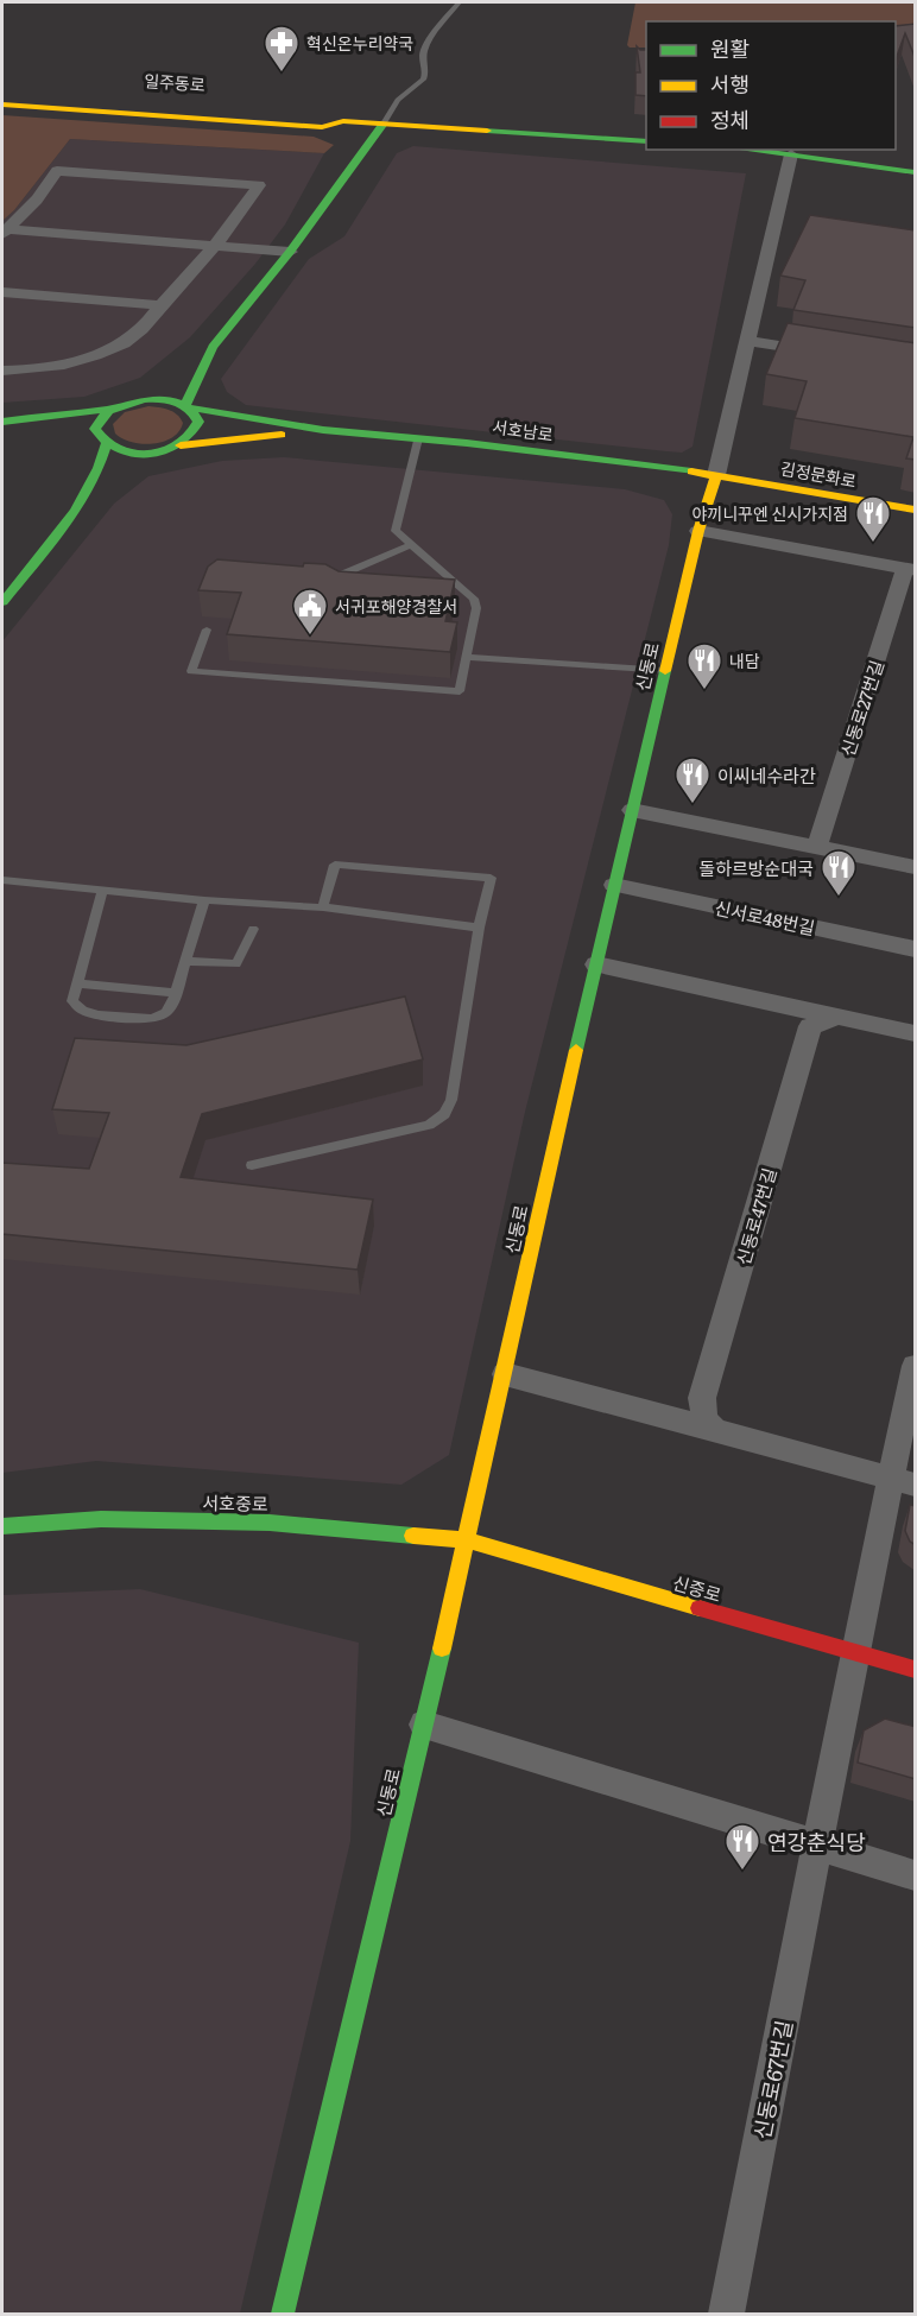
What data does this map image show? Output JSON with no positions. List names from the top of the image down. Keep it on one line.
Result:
{"streets":{"street":["일주동로","서호남로","김정문화로","신동로","신동로27번길","신서로48번길","신동로47번길","서호중로","신중로","신동로67번길"]},"crossings":[["서호남로","김정문화로"],["서호남로","신동로"],["김정문화로","신동로"],["신동로","신동로27번길"],["신동로","신서로48번길"],["신동로","서호중로"],["신동로","신중로"],["서호중로","신중로"],["신중로","신동로67번길"]],"places":{"pharmacy":["혁신온누리약국"],"restaurant":["야끼니꾸엔 신시가지점","내담","이씨네수라간","돌하르방순대국","연강춘식당"],"public building":["서귀포해양경찰서"]},"legend":["원활","서행","정체"]}
